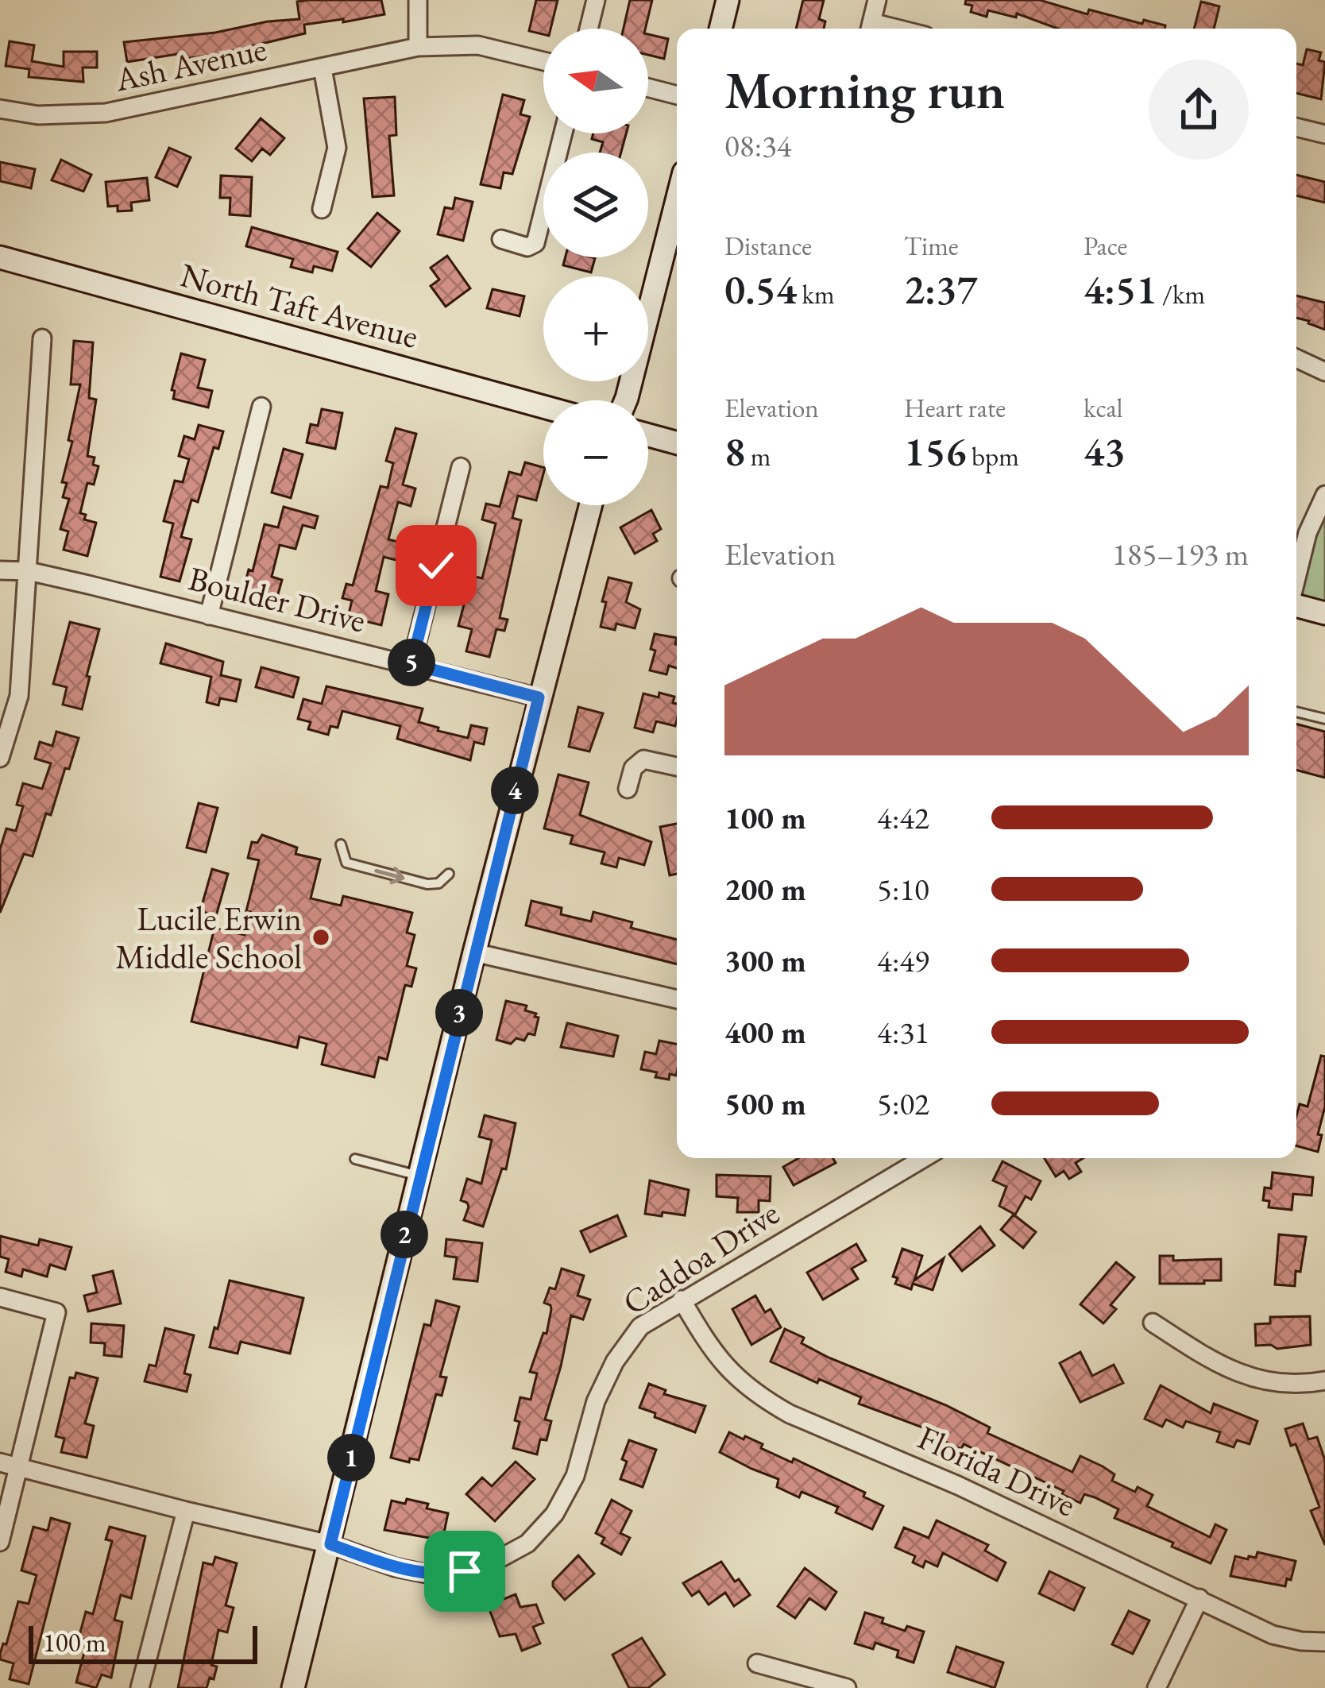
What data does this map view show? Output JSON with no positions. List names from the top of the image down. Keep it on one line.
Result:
{"streets":{"street":["Ash Avenue","North Taft Avenue","Boulder Drive","Caddoa Drive","Florida Drive"]},"crossings":[["Caddoa Drive","Florida Drive"]],"places":["Lucile Erwin Middle School"],"scale_bar":"100 m","north":"left","page":{"map_buttons":["+","−"],"heading":["Morning run","08:34"],"stats":[["Distance","0.54 km"],["Time","2:37"],["Pace","4:51 /km"],["Elevation","8 m"],["Heart rate","156 bpm"],["kcal","43"]],"chart":["Elevation","185–193 m"],"pins":["5","4","3","2","1"],"list":[{"name":"100 m","note":"4:42"},{"name":"200 m","note":"5:10"},{"name":"300 m","note":"4:49"},{"name":"400 m","note":"4:31"},{"name":"500 m","note":"5:02"}],"scale":"100 m"}}
